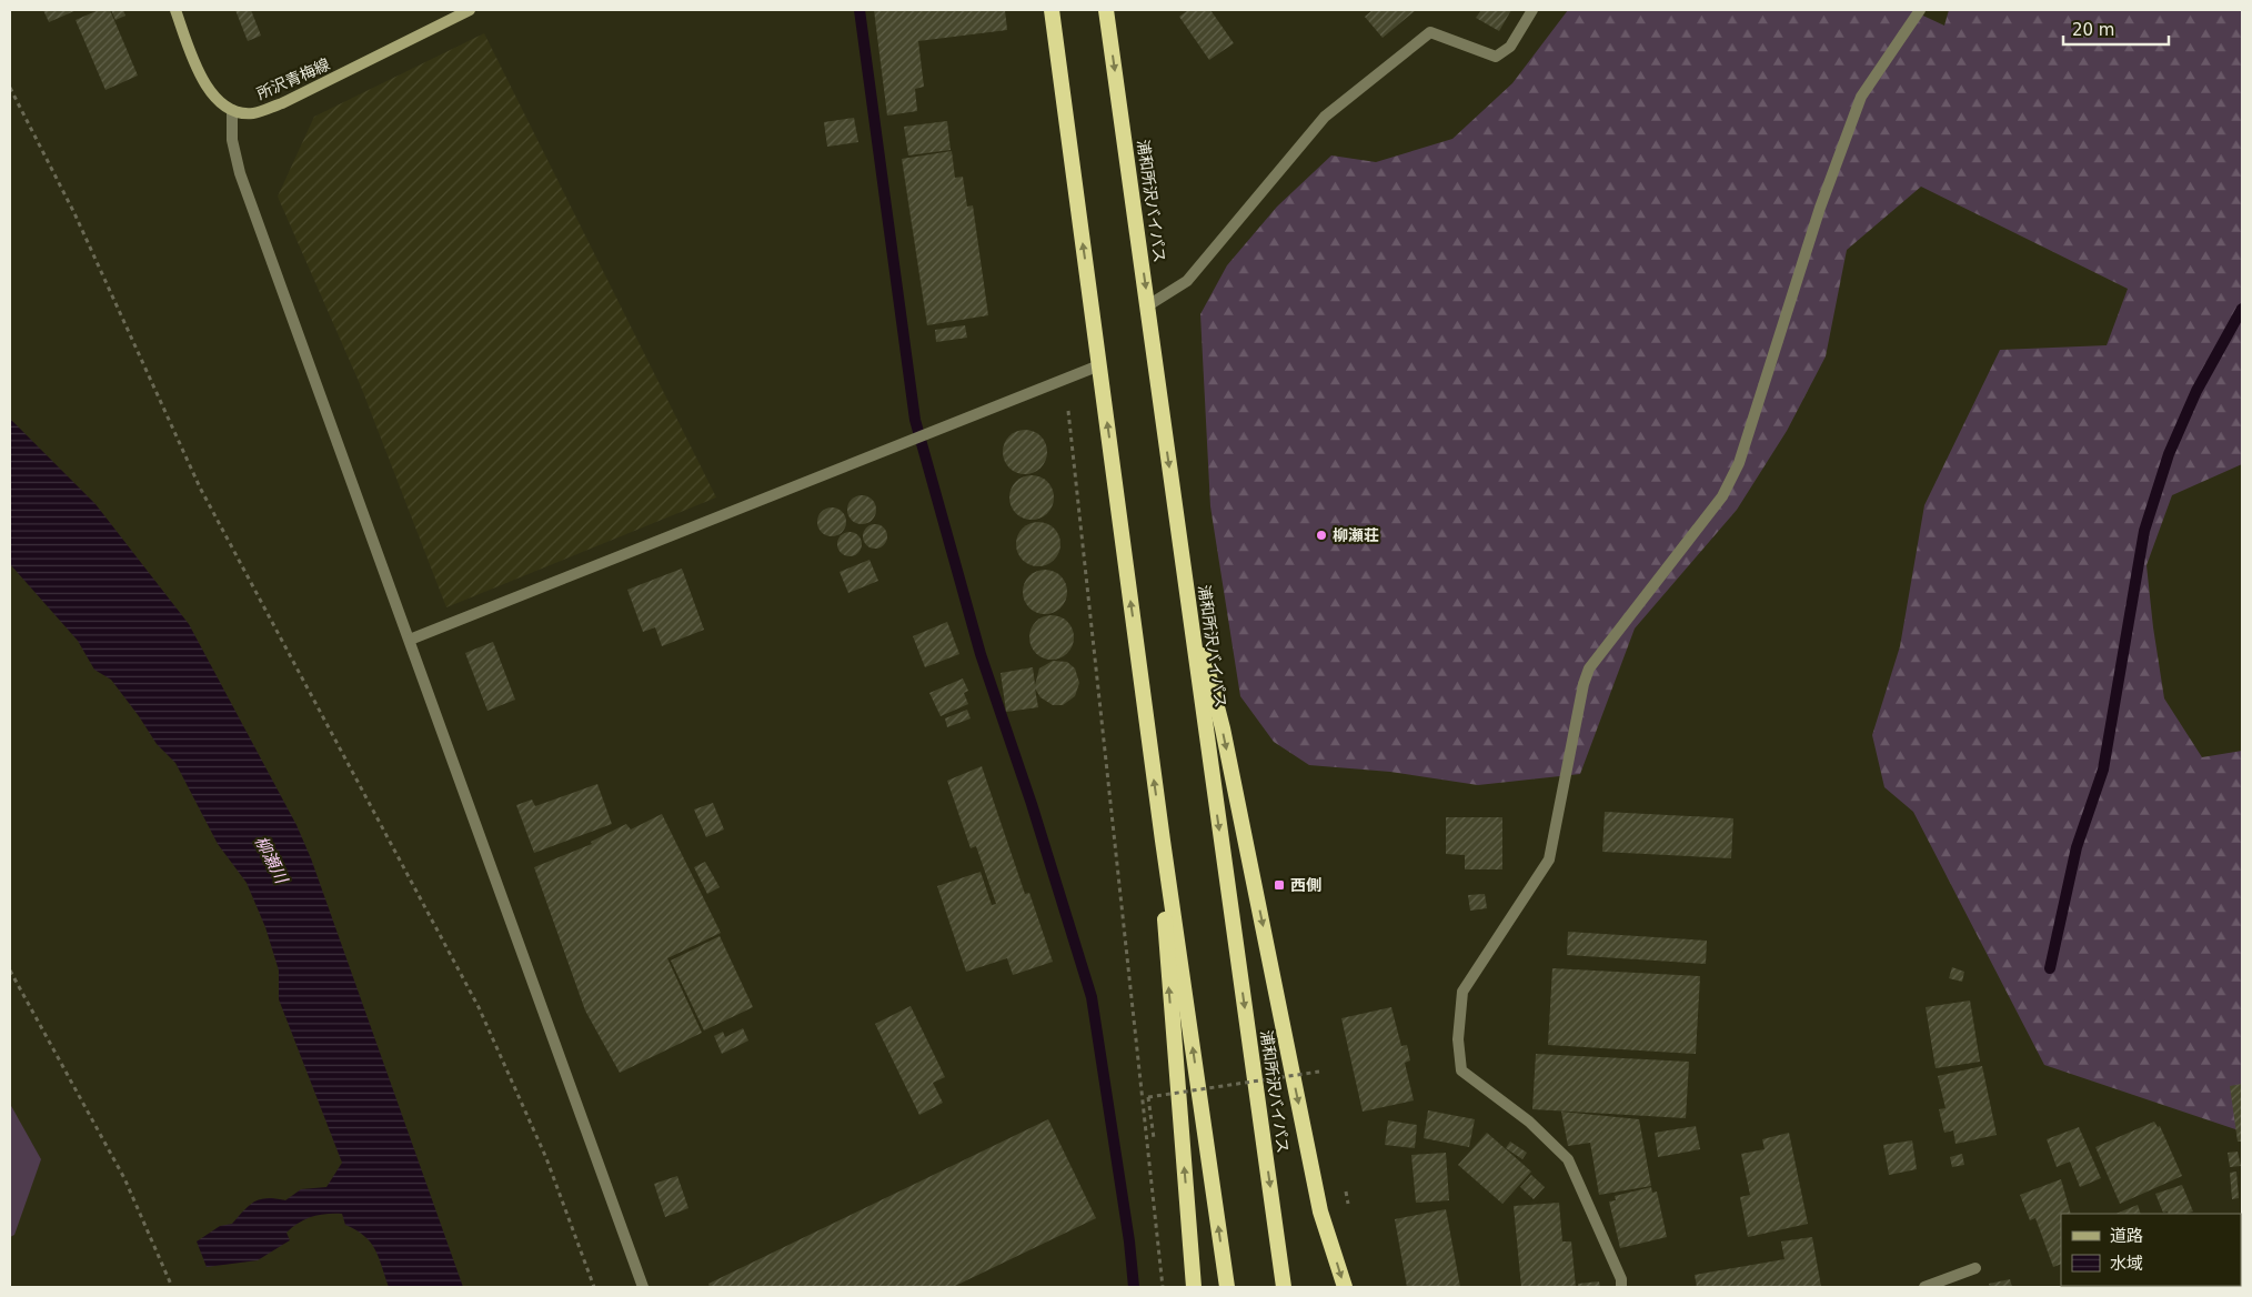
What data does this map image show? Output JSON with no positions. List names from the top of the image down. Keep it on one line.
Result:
{"streets":{"highway":["浦和所沢バイパス"],"main road":["所沢青梅線"]},"water":["柳瀬川"],"places":{"other":["柳瀬荘"],"transit":["西側"]},"legend":["道路","水域"],"scale_bar":"20 m"}
